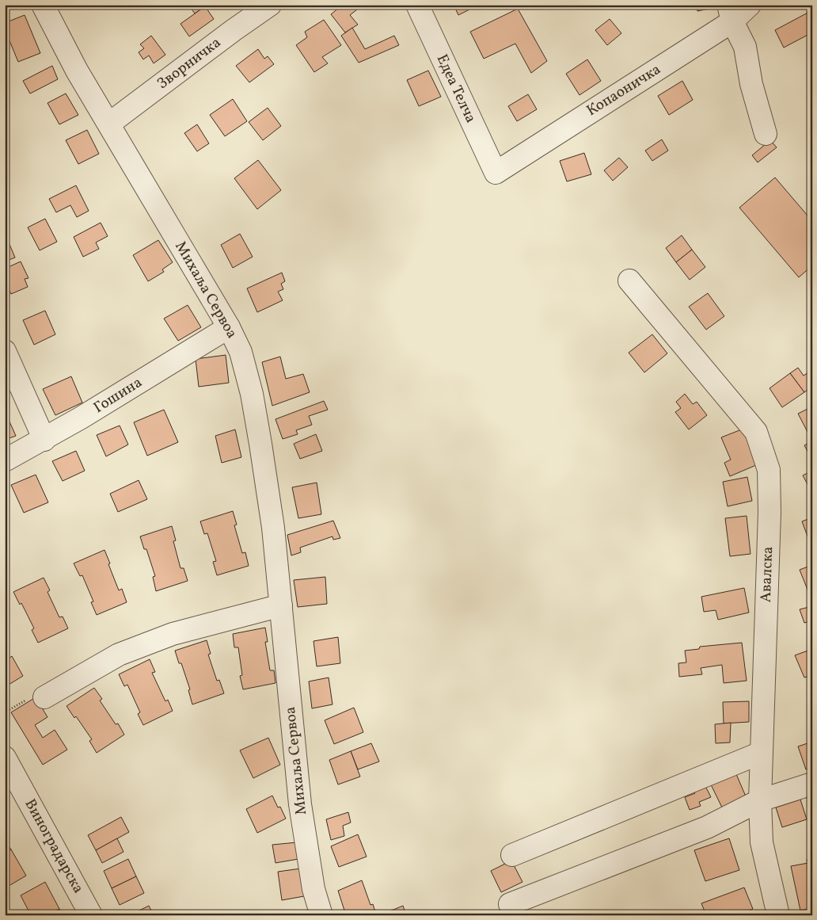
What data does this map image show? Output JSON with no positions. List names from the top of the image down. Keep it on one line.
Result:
{"streets":{"street":["Зворничка","Едеа Телча","Копаоничка","Михаља Сервоа","Гошина","Авалска","Виноградарска"]},"crossings":[["Зворничка","Михаља Сервоа"],["Едеа Телча","Копаоничка"],["Михаља Сервоа","Гошина"]]}
